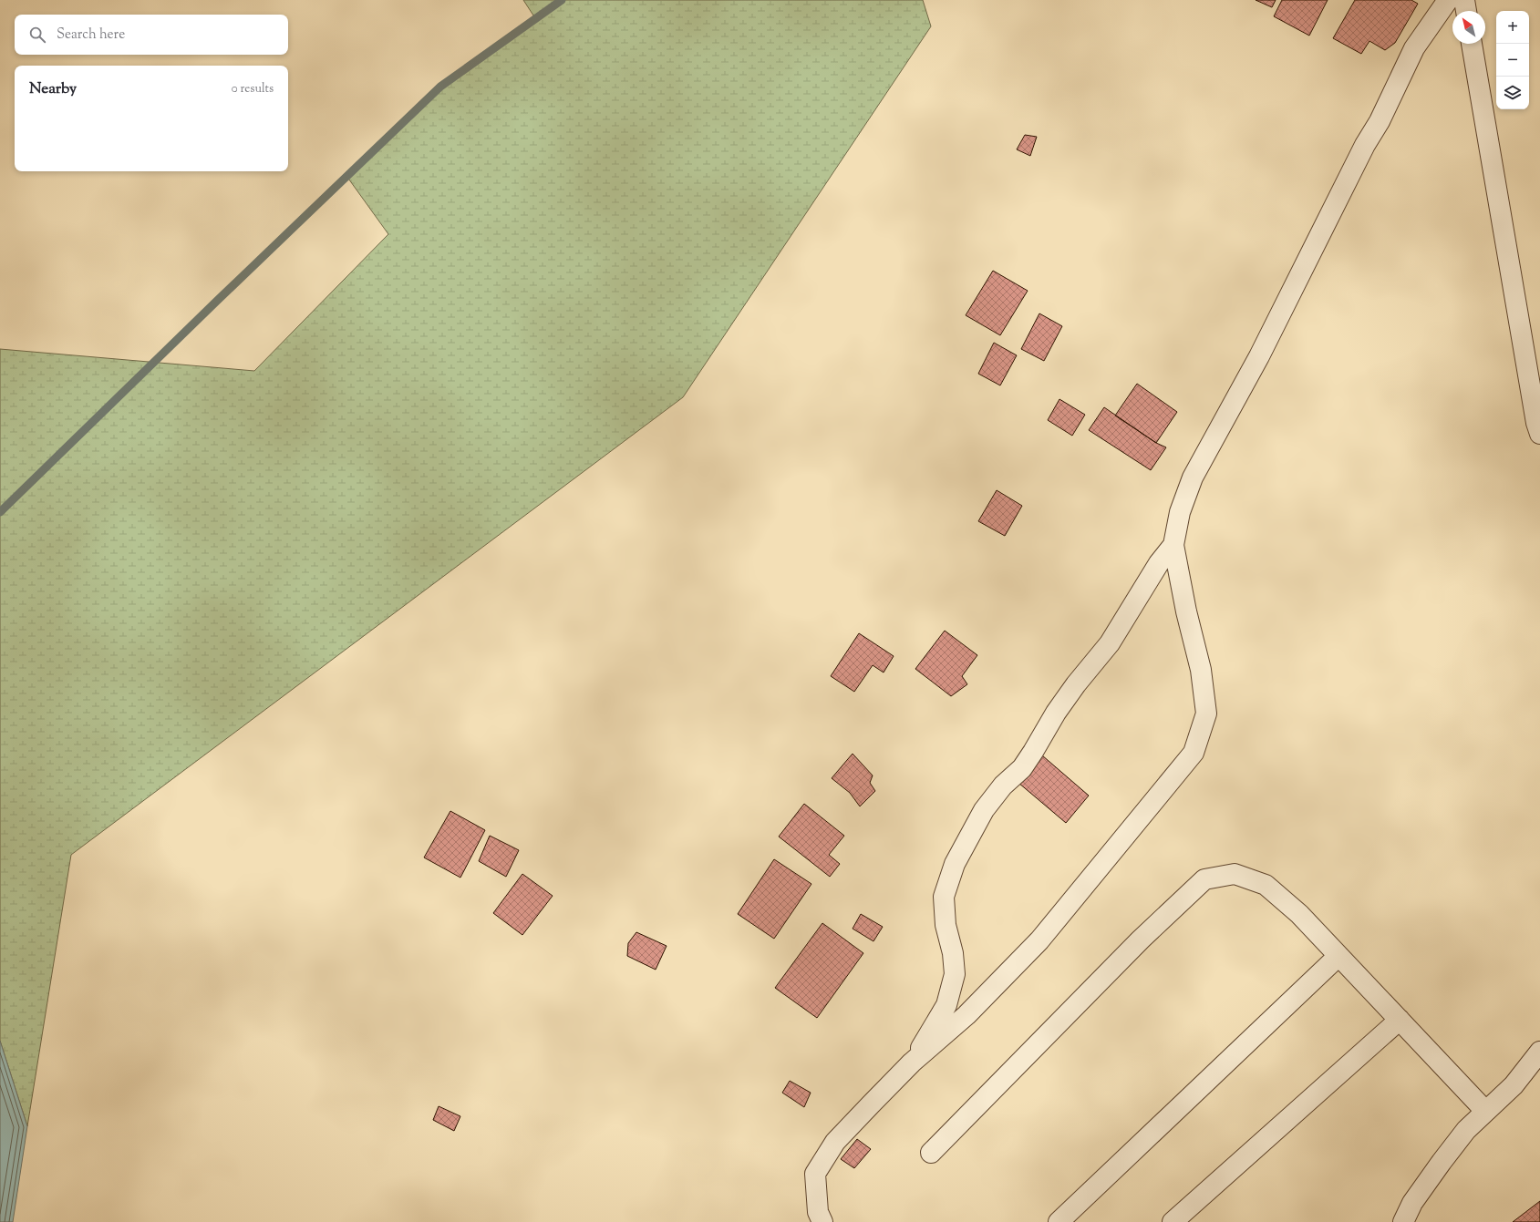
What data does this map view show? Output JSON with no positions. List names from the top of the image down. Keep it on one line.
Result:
{"north":"top left","page":{"map_buttons":["+","−"],"search":"Search here","heading":["Nearby","0 results"]}}
